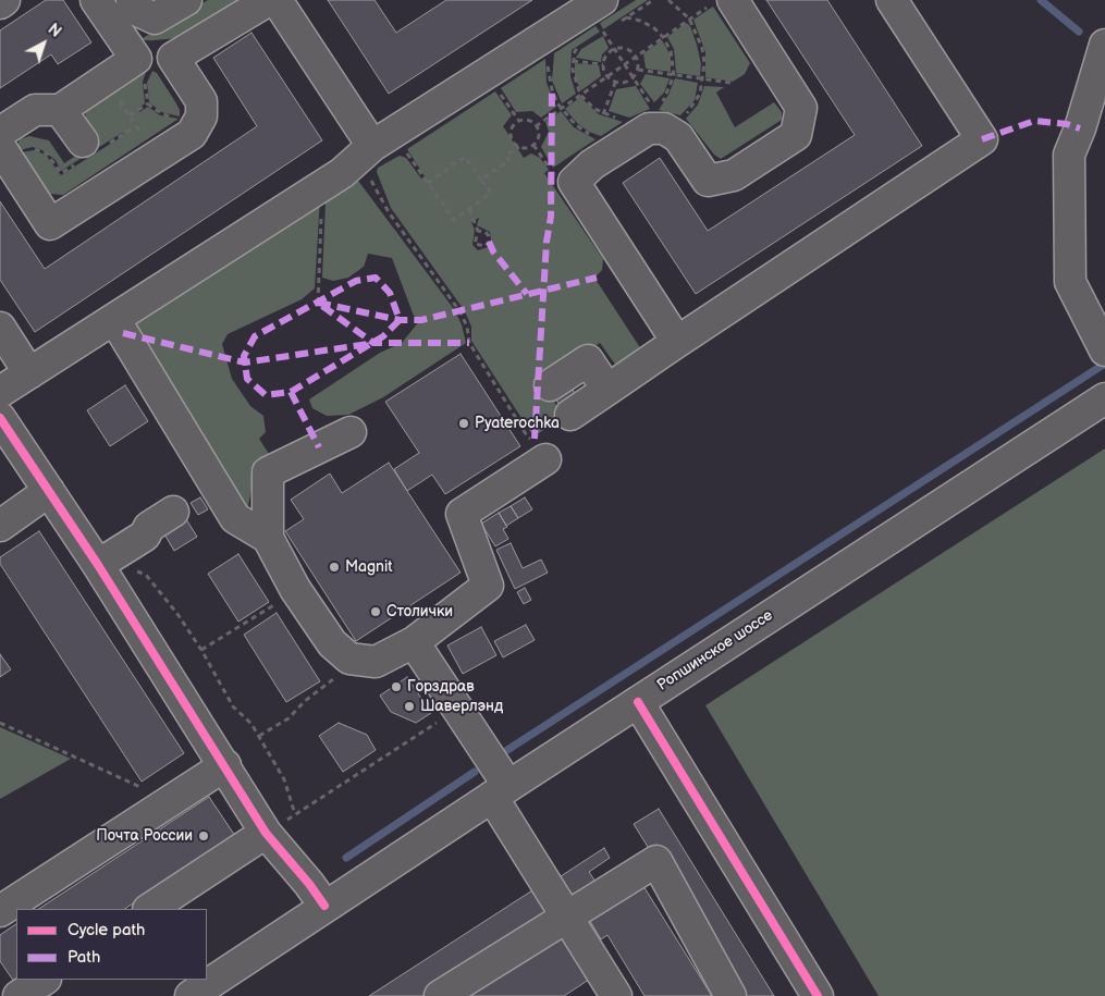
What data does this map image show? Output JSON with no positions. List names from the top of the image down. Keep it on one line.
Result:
{"streets":{"main road":["Ропшинское шоссе"]},"places":["Pyaterochka","Magnit","Столички","Горздрав","Шаверлэнд","Почта России"],"legend":["Cycle path","Path"],"north":"top right"}
